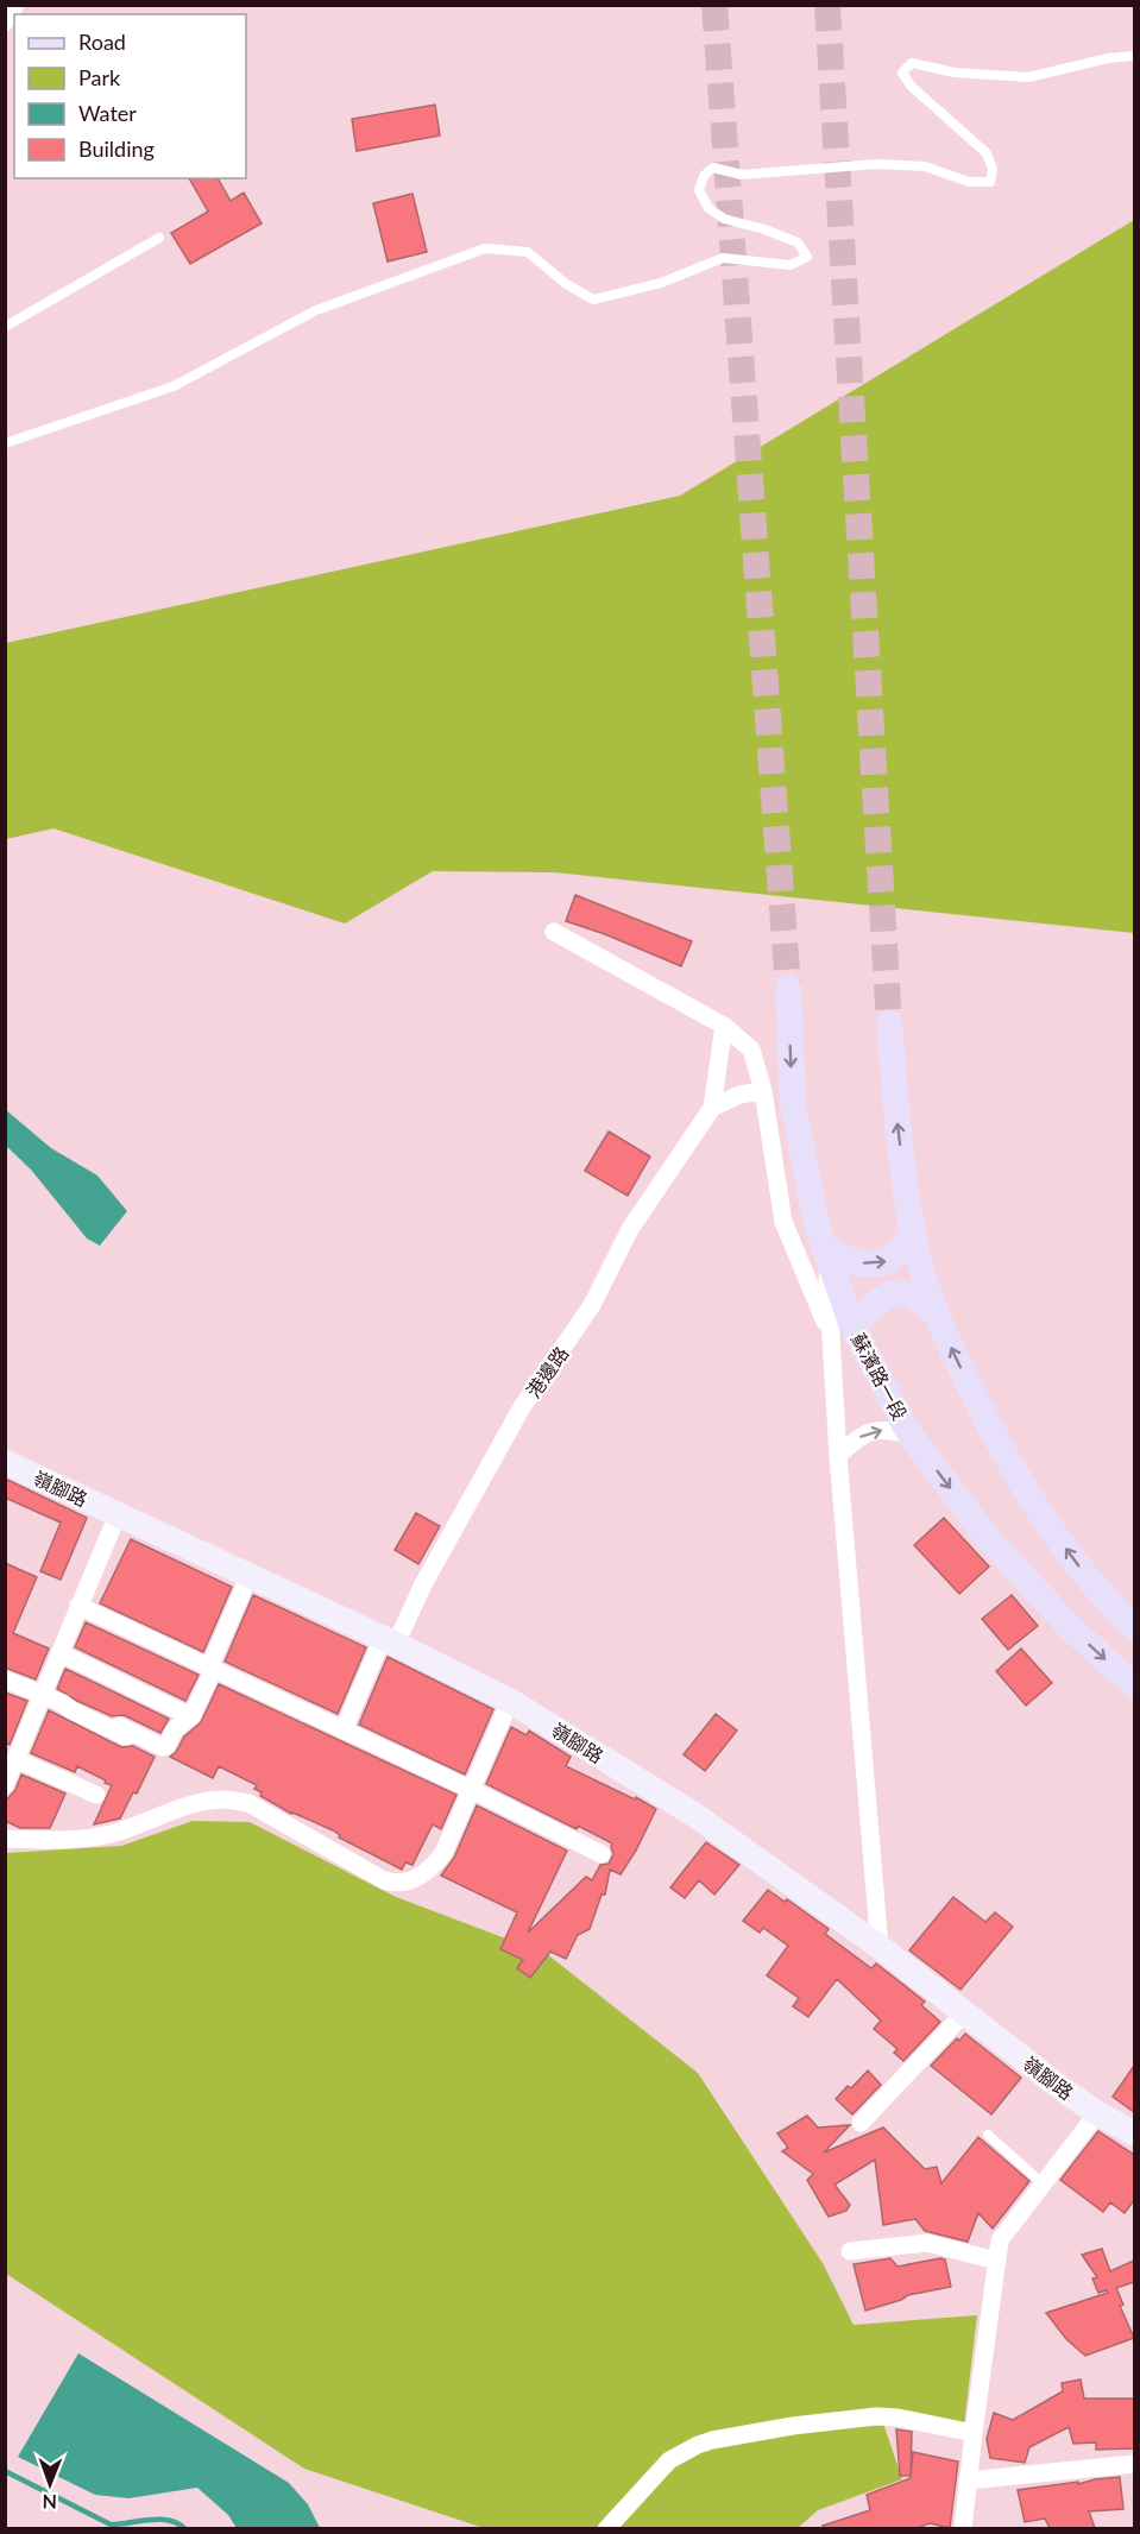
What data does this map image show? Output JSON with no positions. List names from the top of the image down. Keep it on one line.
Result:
{"streets":{"main road":["蘇濱路一段"],"street":["港邊路","嶺腳路"]},"crossings":[["港邊路","嶺腳路"]],"legend":["Road","Park","Water","Building"],"north":"bottom"}
